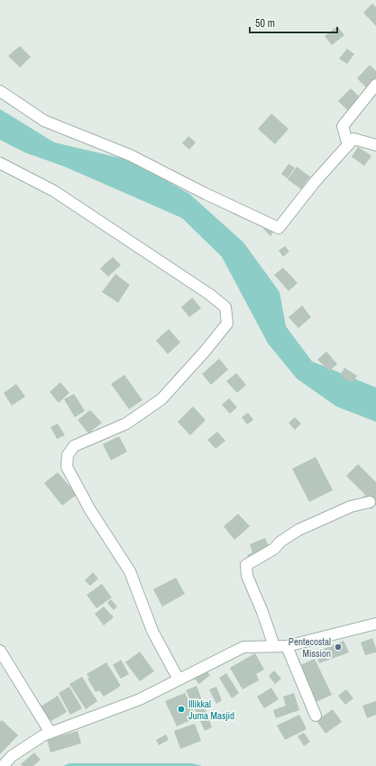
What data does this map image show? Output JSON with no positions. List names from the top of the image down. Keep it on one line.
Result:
{"places":["Pentecostal Mission","Illikkal Juma Masjid"],"scale_bar":"50 m"}
